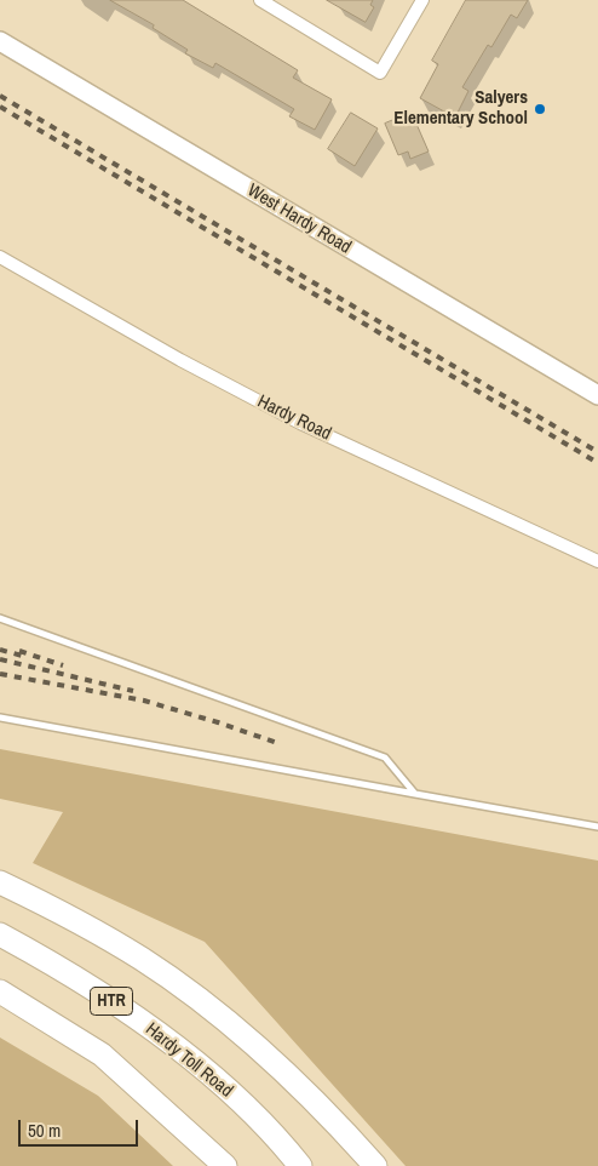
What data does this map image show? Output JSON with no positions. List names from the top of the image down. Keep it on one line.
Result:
{"streets":{"highway":["HTR","Hardy Toll Road"],"main road":["West Hardy Road"],"street":["Hardy Road"]},"places":["Salyers Elementary School"],"scale_bar":"50 m"}
